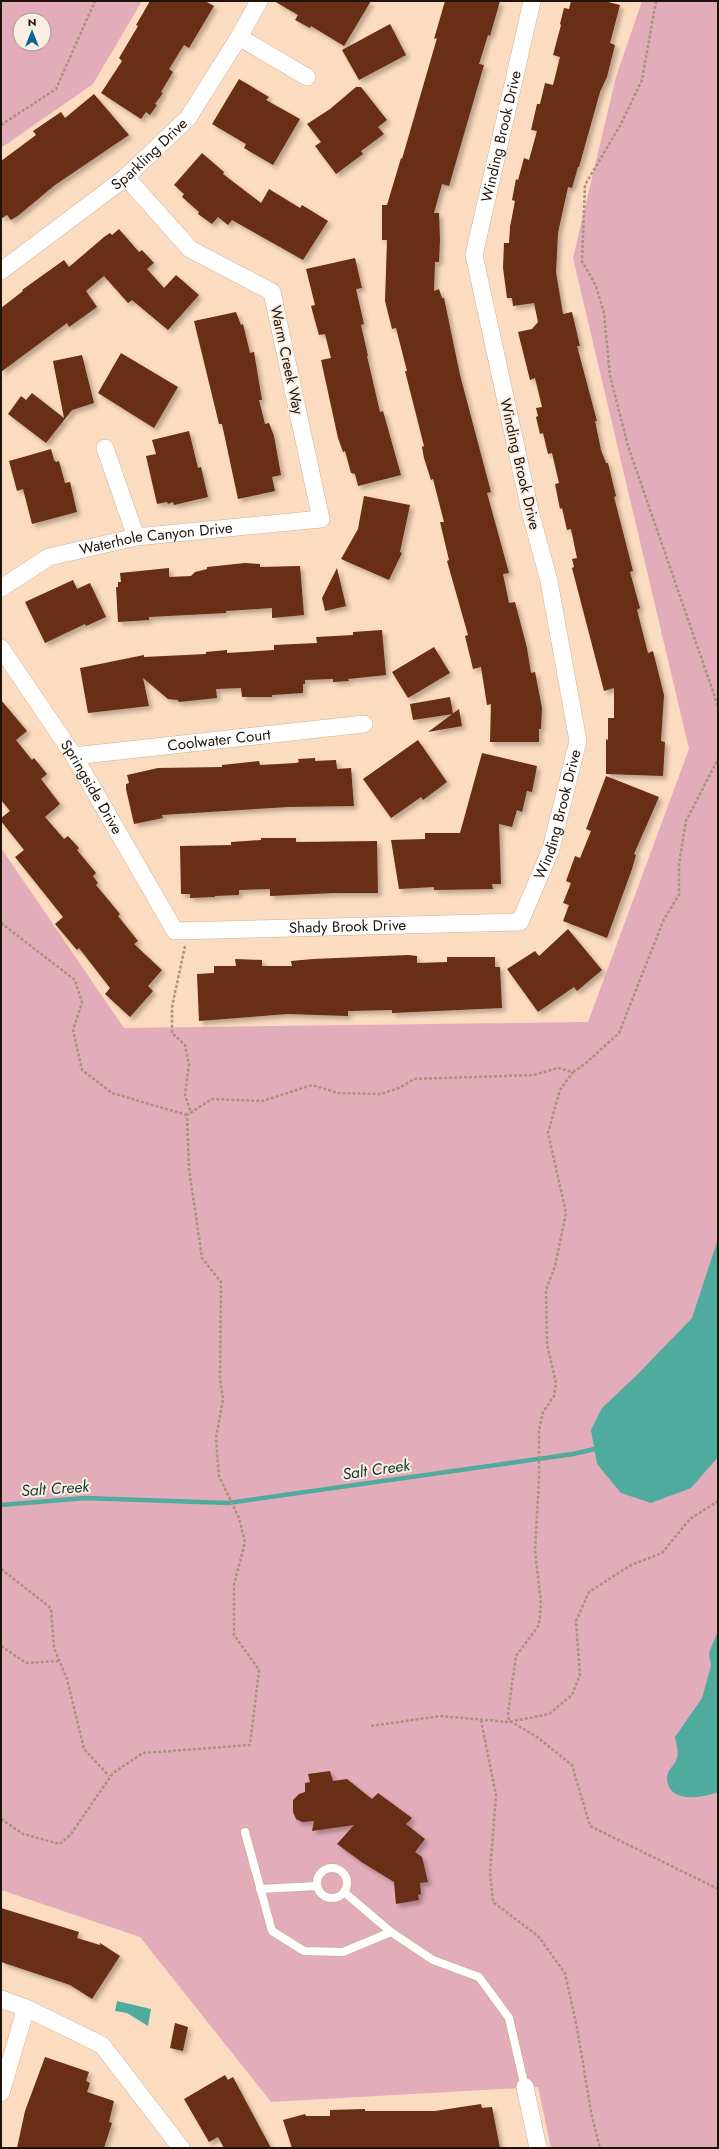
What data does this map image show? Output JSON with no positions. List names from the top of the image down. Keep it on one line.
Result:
{"streets":{"street":["Winding Brook Drive","Sparkling Drive","Warm Creek Way","Waterhole Canyon Drive","Coolwater Court","Springside Drive","Shady Brook Drive"]},"crossings":[["Winding Brook Drive","Shady Brook Drive"],["Sparkling Drive","Warm Creek Way"],["Warm Creek Way","Waterhole Canyon Drive"],["Coolwater Court","Springside Drive"],["Springside Drive","Shady Brook Drive"]],"water":["Salt Creek"],"north":"top"}
